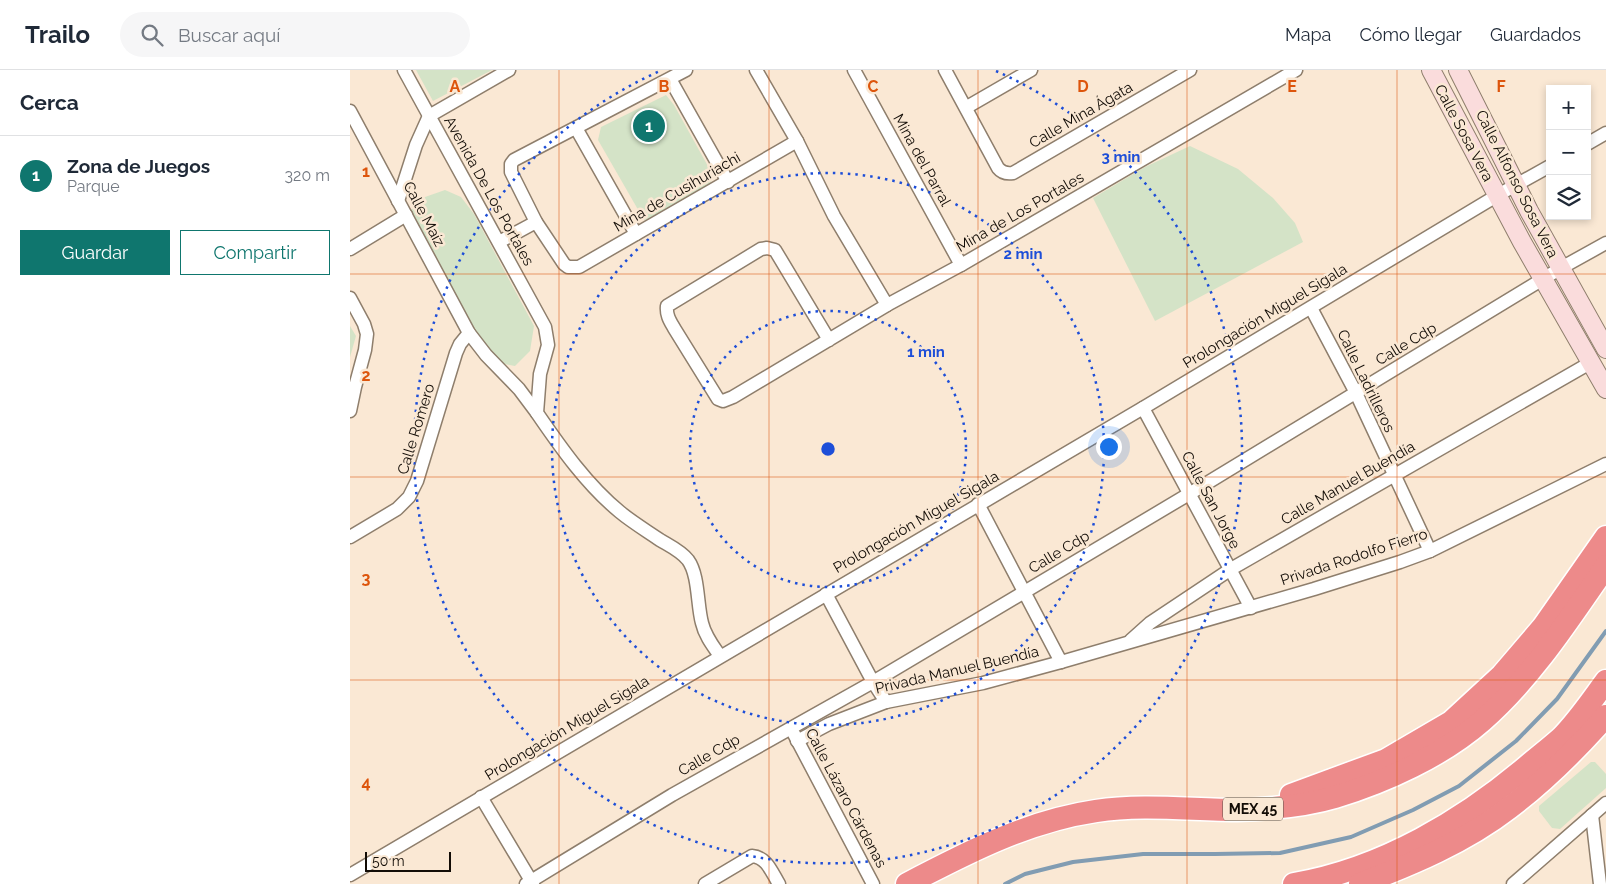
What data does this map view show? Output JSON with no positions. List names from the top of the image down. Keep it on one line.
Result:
{"streets":{"highway":["MEX 45"],"main road":["Calle Sosa Vera","Calle Alfonso Sosa Vera"],"street":["Calle Mina Ágata","Mina del Parral","Avenida De Los Portales","Mina de Cusihuriachi","Mina de Los Portales","Calle Maíz","Prolongación Miguel Sigala","Calle Cdp","Calle Ladrilleros","Calle Romero","Calle Manuel Buendía","Calle San Jorge","Privada Rodolfo Fierro","Privada Manuel Buendía","Calle Lázaro Cárdenas"]},"crossings":[["Calle Sosa Vera","Calle Alfonso Sosa Vera"],["Calle Sosa Vera","Prolongación Miguel Sigala"],["Mina del Parral","Mina de Los Portales"],["Calle Alfonso Sosa Vera","Prolongación Miguel Sigala"],["Calle Alfonso Sosa Vera","Calle Cdp"],["Calle Alfonso Sosa Vera","Calle Manuel Buendía"],["Avenida De Los Portales","Calle Maíz"],["Calle Maíz","Prolongación Miguel Sigala"],["Calle Maíz","Calle Romero"],["Prolongación Miguel Sigala","Calle Ladrilleros"],["Prolongación Miguel Sigala","Calle San Jorge"],["Calle Cdp","Calle Ladrilleros"],["Calle Cdp","Calle San Jorge"],["Calle Cdp","Calle Lázaro Cárdenas"],["Calle Ladrilleros","Calle Manuel Buendía"],["Calle Ladrilleros","Privada Rodolfo Fierro"],["Calle Manuel Buendía","Calle San Jorge"],["Calle Manuel Buendía","Privada Rodolfo Fierro"],["Calle Manuel Buendía","Privada Manuel Buendía"],["Calle San Jorge","Privada Rodolfo Fierro"],["Privada Rodolfo Fierro","Privada Manuel Buendía"],["Privada Manuel Buendía","Calle Lázaro Cárdenas"]],"scale_bar":"50 m","page":{"header":"Trailo","search":"Buscar aquí","nav":["Mapa","Cómo llegar","Guardados"],"heading":"Cerca","map_buttons":["+","−"],"pins":"1","list":[{"mark":"1","name":"Zona de Juegos","note":"Parque","value":"320 m"}],"buttons":["Guardar","Compartir"],"scale":"50 m"},"grid":{"columns":["A","B","C","D","E","F"],"rows":["1","2","3","4"]},"rings":["3 min","2 min","1 min"]}
